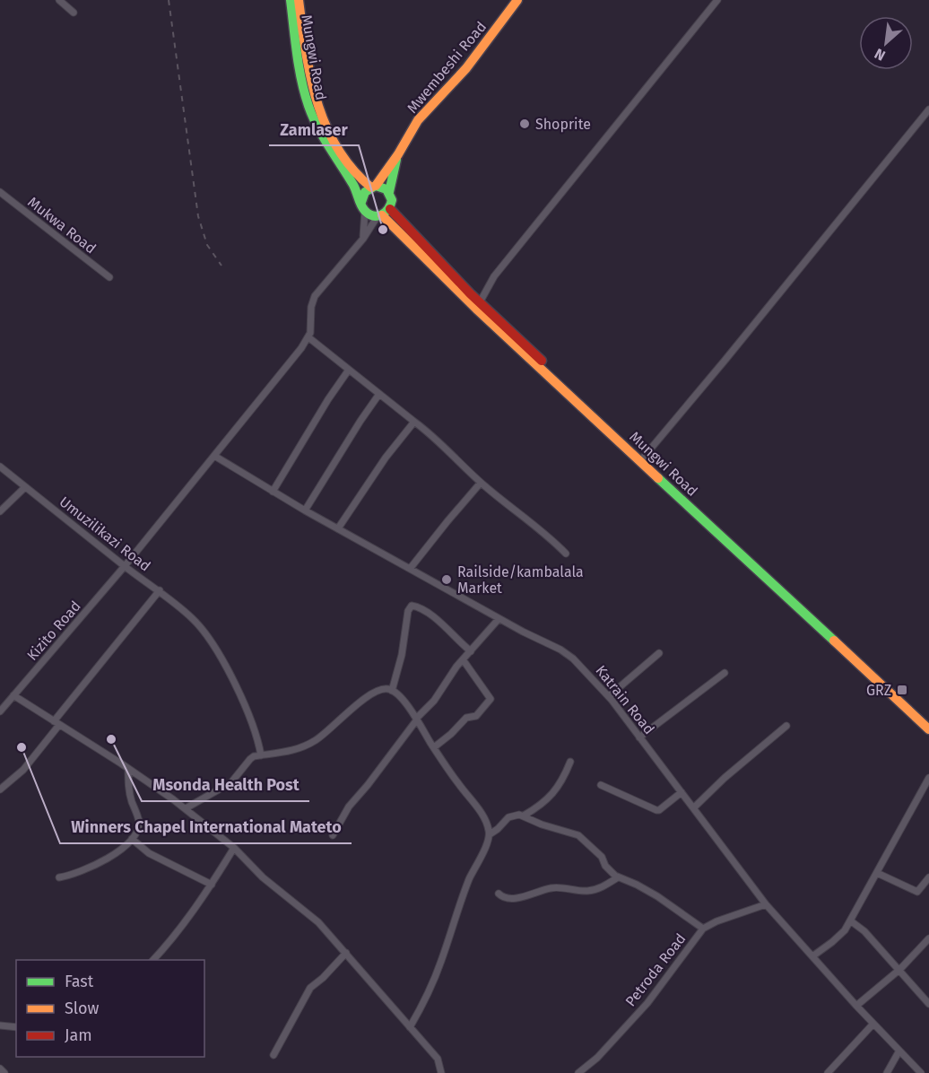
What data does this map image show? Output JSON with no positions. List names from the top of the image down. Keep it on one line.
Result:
{"streets":{"main road":["Mungwi Road","Mwembeshi Road"],"street":["Mukwa Road","Umuzilikazi Road","Kizito Road","Katrain Road","Petroda Road"]},"crossings":[["Umuzilikazi Road","Kizito Road"],["Kizito Road","Katrain Road"],["Katrain Road","Petroda Road"]],"places":{"other":["Shoprite","Zamlaser","Railside/kambalala Market","Msonda Health Post","Winners Chapel International Mateto"],"transit":["GRZ"]},"legend":["Fast","Slow","Jam"],"north":"bottom left"}
